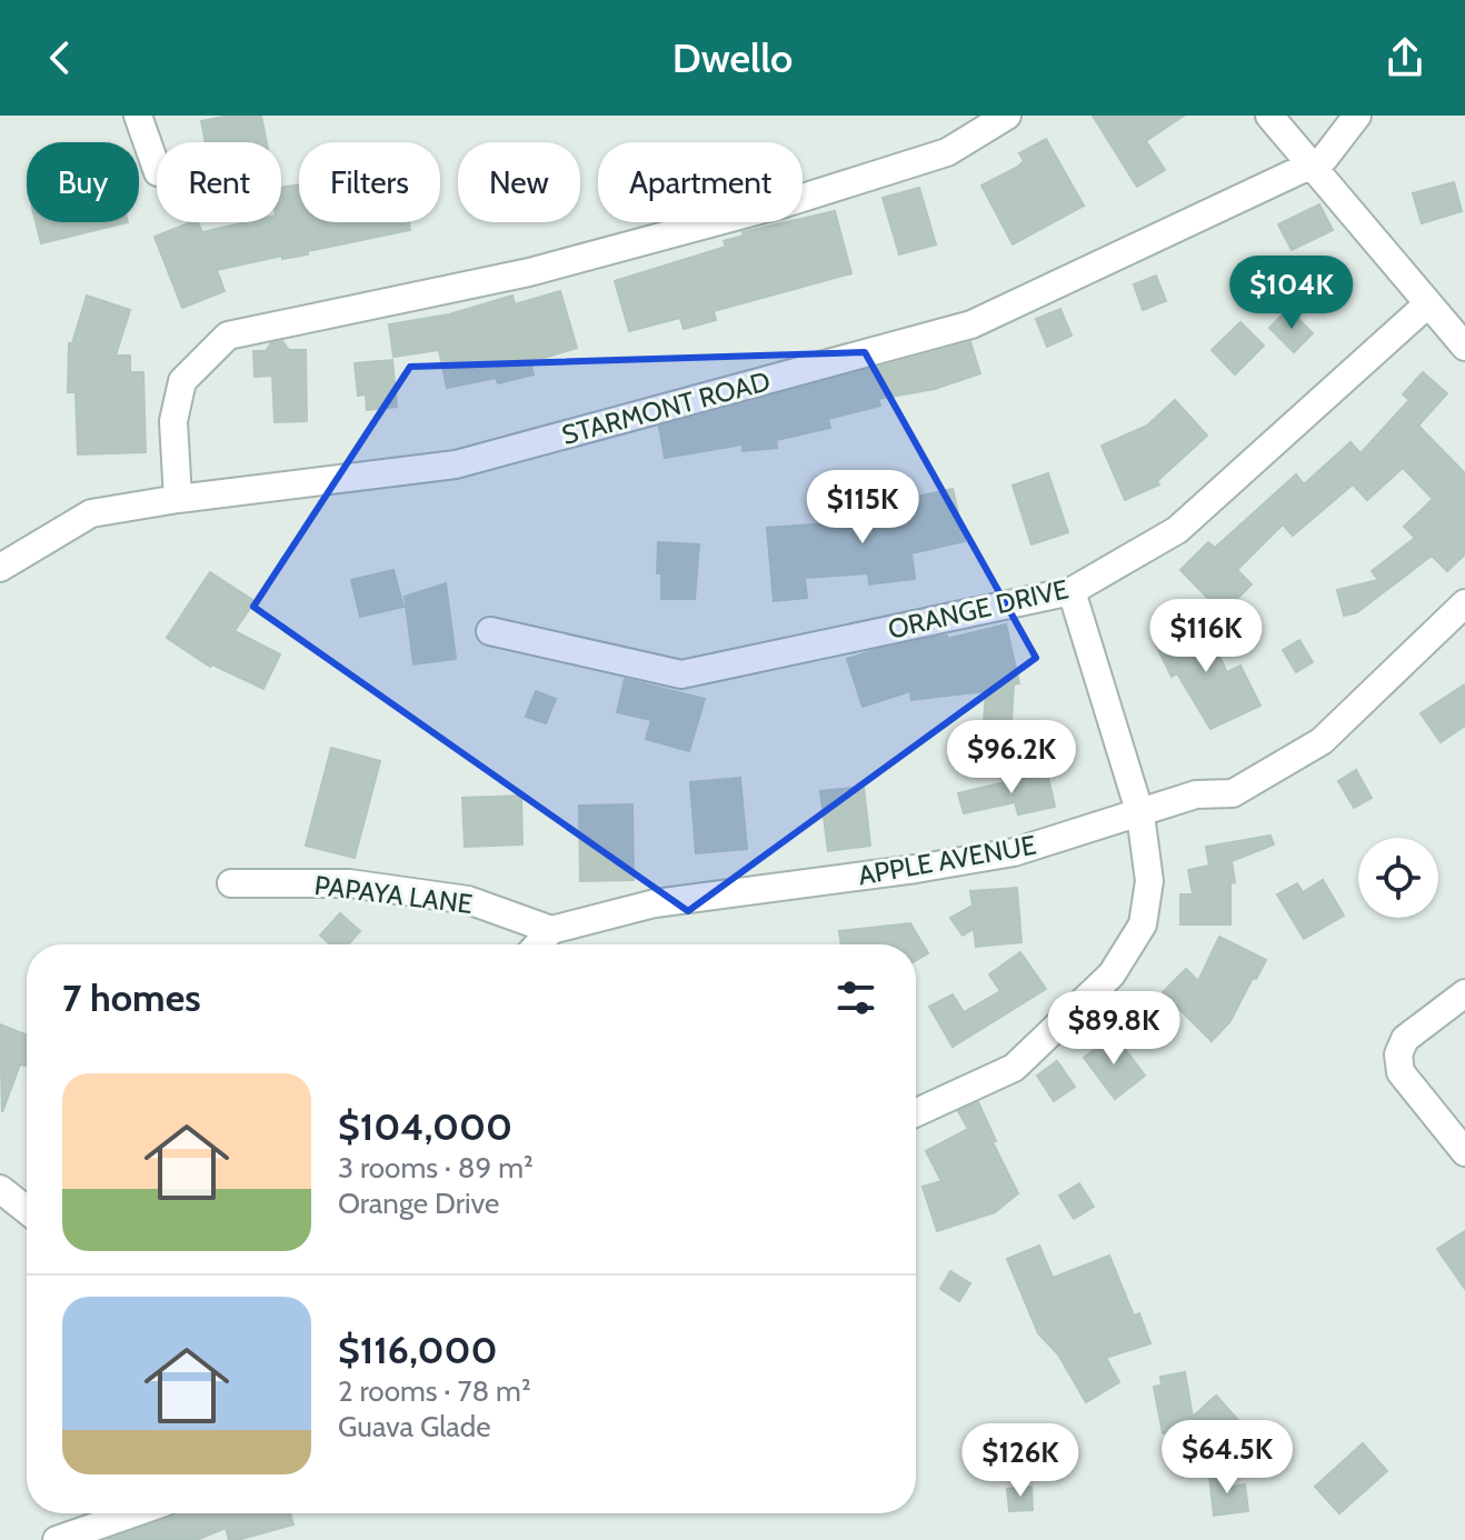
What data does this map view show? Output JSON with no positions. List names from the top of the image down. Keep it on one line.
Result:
{"streets":{"street":["STARMONT ROAD","ORANGE DRIVE","APPLE AVENUE","PAPAYA LANE"]},"crossings":[["APPLE AVENUE","PAPAYA LANE"]],"page":{"header":"Dwello","chip":["Buy","Rent","Filters","New","Apartment"],"price":["$104K","$115K","$116K","$96.2K","$89.8K","$64.5K","$126K"],"heading":"7 homes","list":[{"name":"$104,000","note":"3 rooms · 89 m² · Orange Drive"},{"name":"$116,000","note":"2 rooms · 78 m² · Guava Glade"}]}}
